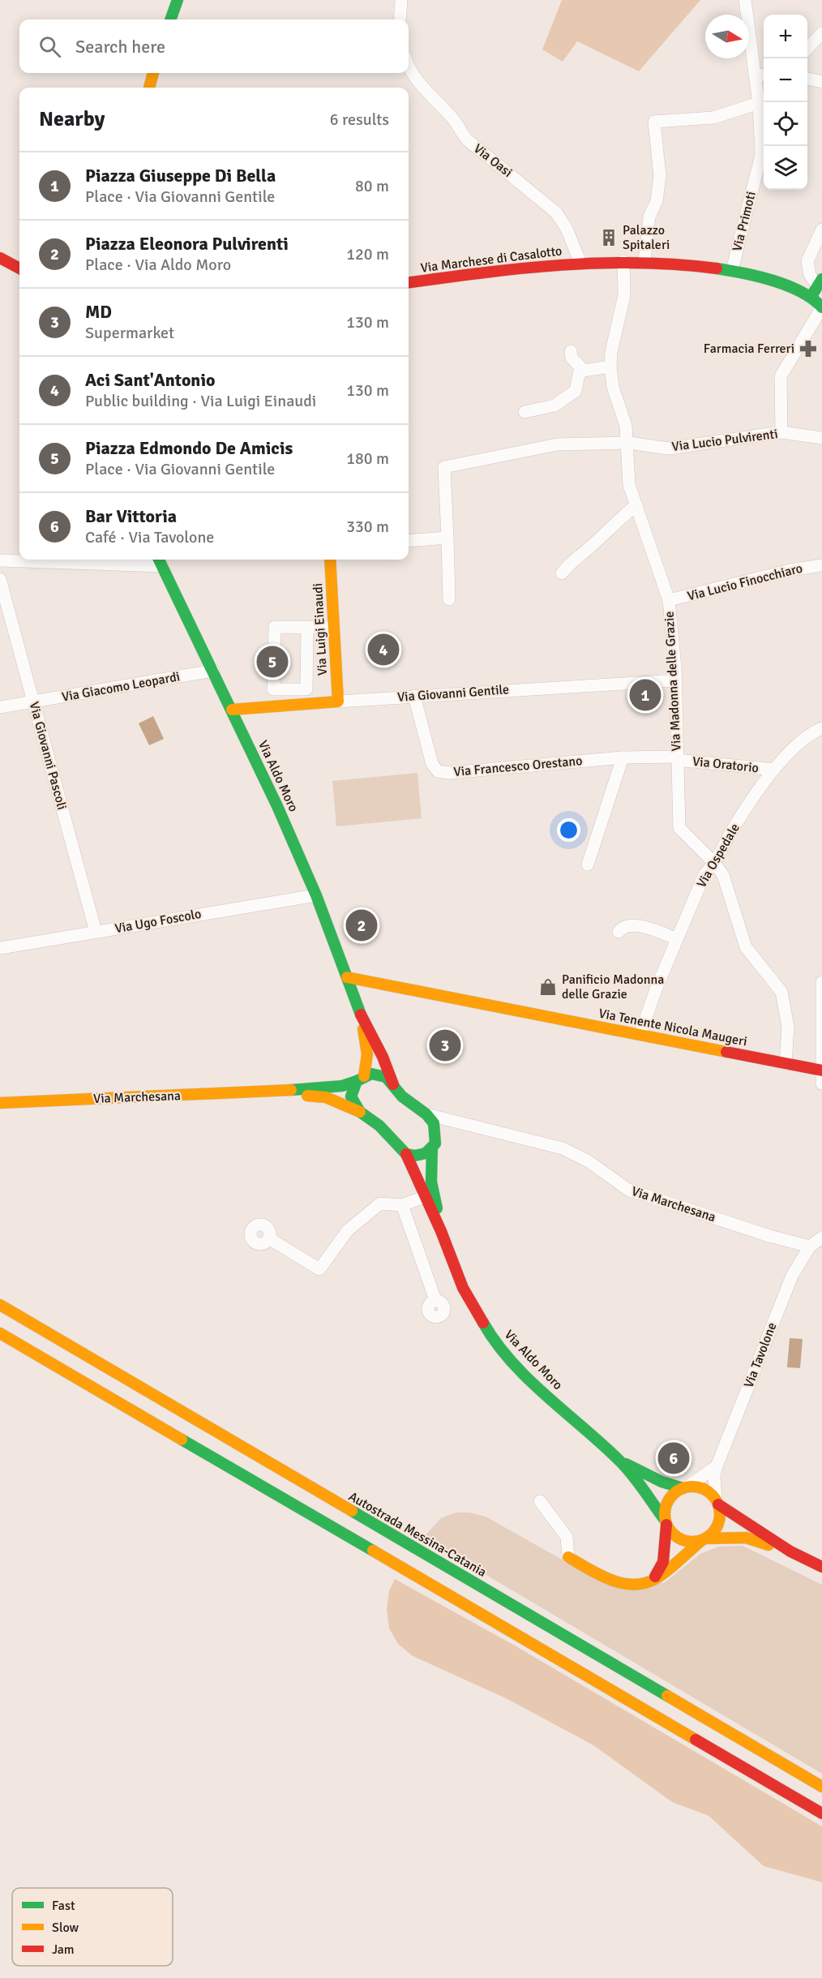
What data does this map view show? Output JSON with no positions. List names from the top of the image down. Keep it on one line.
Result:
{"streets":{"main road":["Via Marchese di Casalotto","Via Luigi Einaudi","Via Giovanni Gentile","Via Aldo Moro","Via Tenente Nicola Maugeri","Via Marchesana","Autostrada Messina-Catania"],"street":["Via Oasi","Via Primoti","Via Lucio Pulvirenti","Via Lucio Finocchiaro","Via Madonna delle Grazie","Via Giacomo Leopardi","Via Giovanni Pascoli","Via Oratorio","Via Francesco Orestano","Via Ospedale","Via Ugo Foscolo","Via Tavolone"]},"crossings":[["Via Oasi","Via Marchese di Casalotto"],["Via Primoti","Via Marchese di Casalotto"],["Via Marchese di Casalotto","Via Madonna delle Grazie"],["Via Lucio Pulvirenti","Via Madonna delle Grazie"],["Via Lucio Finocchiaro","Via Madonna delle Grazie"],["Via Luigi Einaudi","Via Giovanni Gentile"],["Via Madonna delle Grazie","Via Giovanni Gentile"],["Via Madonna delle Grazie","Via Oratorio"],["Via Madonna delle Grazie","Via Francesco Orestano"],["Via Madonna delle Grazie","Via Ospedale"],["Via Madonna delle Grazie","Via Tenente Nicola Maugeri"],["Via Giacomo Leopardi","Via Giovanni Pascoli"],["Via Giacomo Leopardi","Via Aldo Moro"],["Via Giovanni Gentile","Via Francesco Orestano"],["Via Giovanni Gentile","Via Aldo Moro"],["Via Giovanni Pascoli","Via Ugo Foscolo"],["Via Oratorio","Via Francesco Orestano"],["Via Oratorio","Via Ospedale"],["Via Aldo Moro","Via Ugo Foscolo"],["Via Aldo Moro","Via Tenente Nicola Maugeri"],["Via Ospedale","Via Tenente Nicola Maugeri"],["Via Marchesana","Via Tavolone"]],"places":{"building":["Palazzo Spitaleri"],"pharmacy":["Farmacia Ferreri"],"shop":["Panificio Madonna delle Grazie"]},"legend":["Fast","Slow","Jam"],"north":"right","page":{"map_buttons":["+","−"],"search":"Search here","heading":["Nearby","6 results"],"list":[{"mark":"1","name":"Piazza Giuseppe Di Bella","note":"Place · Via Giovanni Gentile","value":"80 m"},{"mark":"2","name":"Piazza Eleonora Pulvirenti","note":"Place · Via Aldo Moro","value":"120 m"},{"mark":"3","name":"MD","note":"Supermarket","value":"130 m"},{"mark":"4","name":"Aci Sant'Antonio","note":"Public building · Via Luigi Einaudi","value":"130 m"},{"mark":"5","name":"Piazza Edmondo De Amicis","note":"Place · Via Giovanni Gentile","value":"180 m"},{"mark":"6","name":"Bar Vittoria","note":"Café · Via Tavolone","value":"330 m"}],"pins":["4","5","1","2","3","6"]}}
